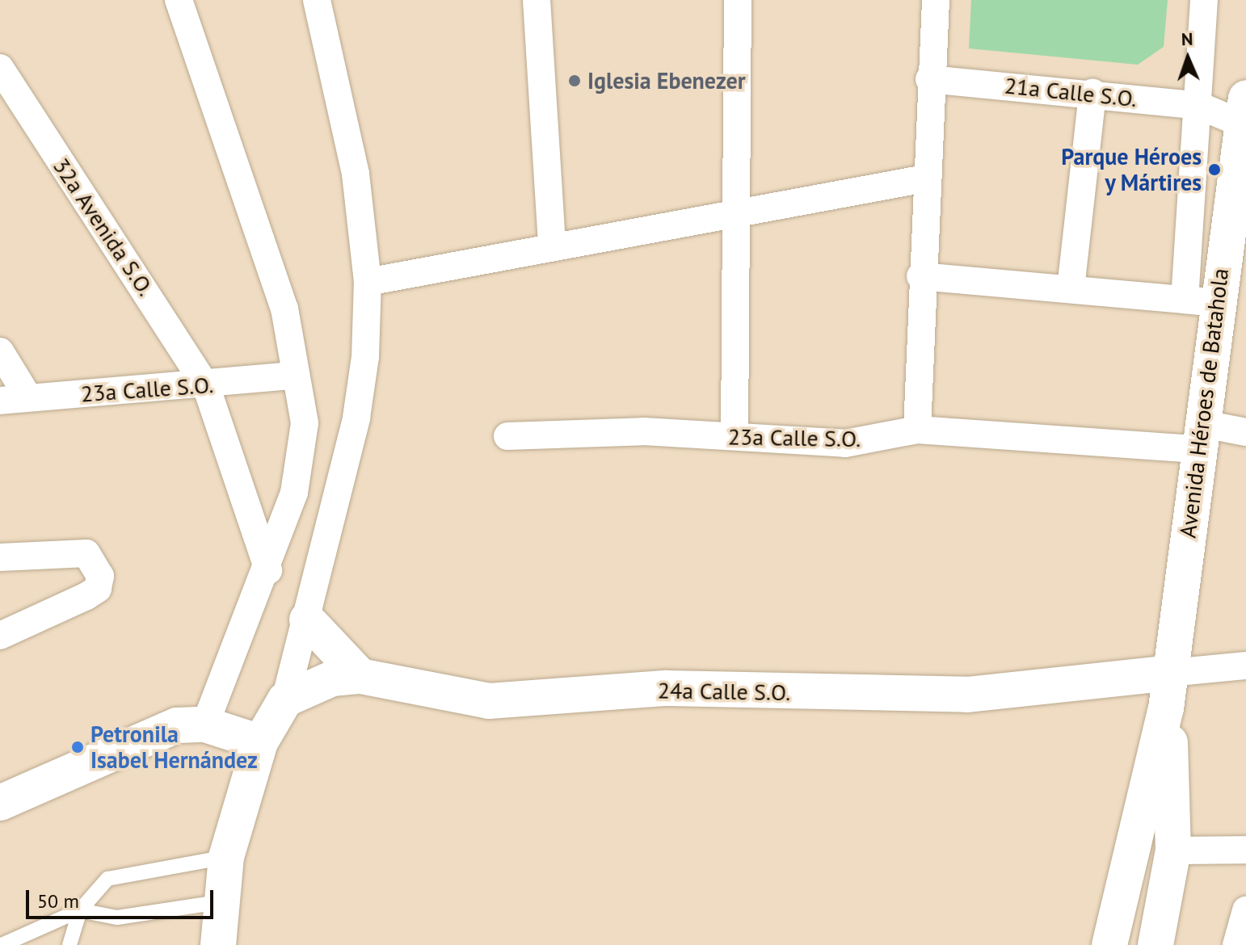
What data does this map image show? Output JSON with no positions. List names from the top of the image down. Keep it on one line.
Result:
{"streets":{"street":["21a Calle S.O.","32a Avenida S.O.","23a Calle S.O.","Avenida Héroes de Batahola","24a Calle S.O."]},"crossings":[["21a Calle S.O.","Avenida Héroes de Batahola"],["32a Avenida S.O.","23a Calle S.O."],["23a Calle S.O.","Avenida Héroes de Batahola"],["Avenida Héroes de Batahola","24a Calle S.O."]],"places":["Iglesia Ebenezer","Parque Héroes y Mártires","Petronila Isabel Hernández"],"scale_bar":"50 m","north":"top"}
